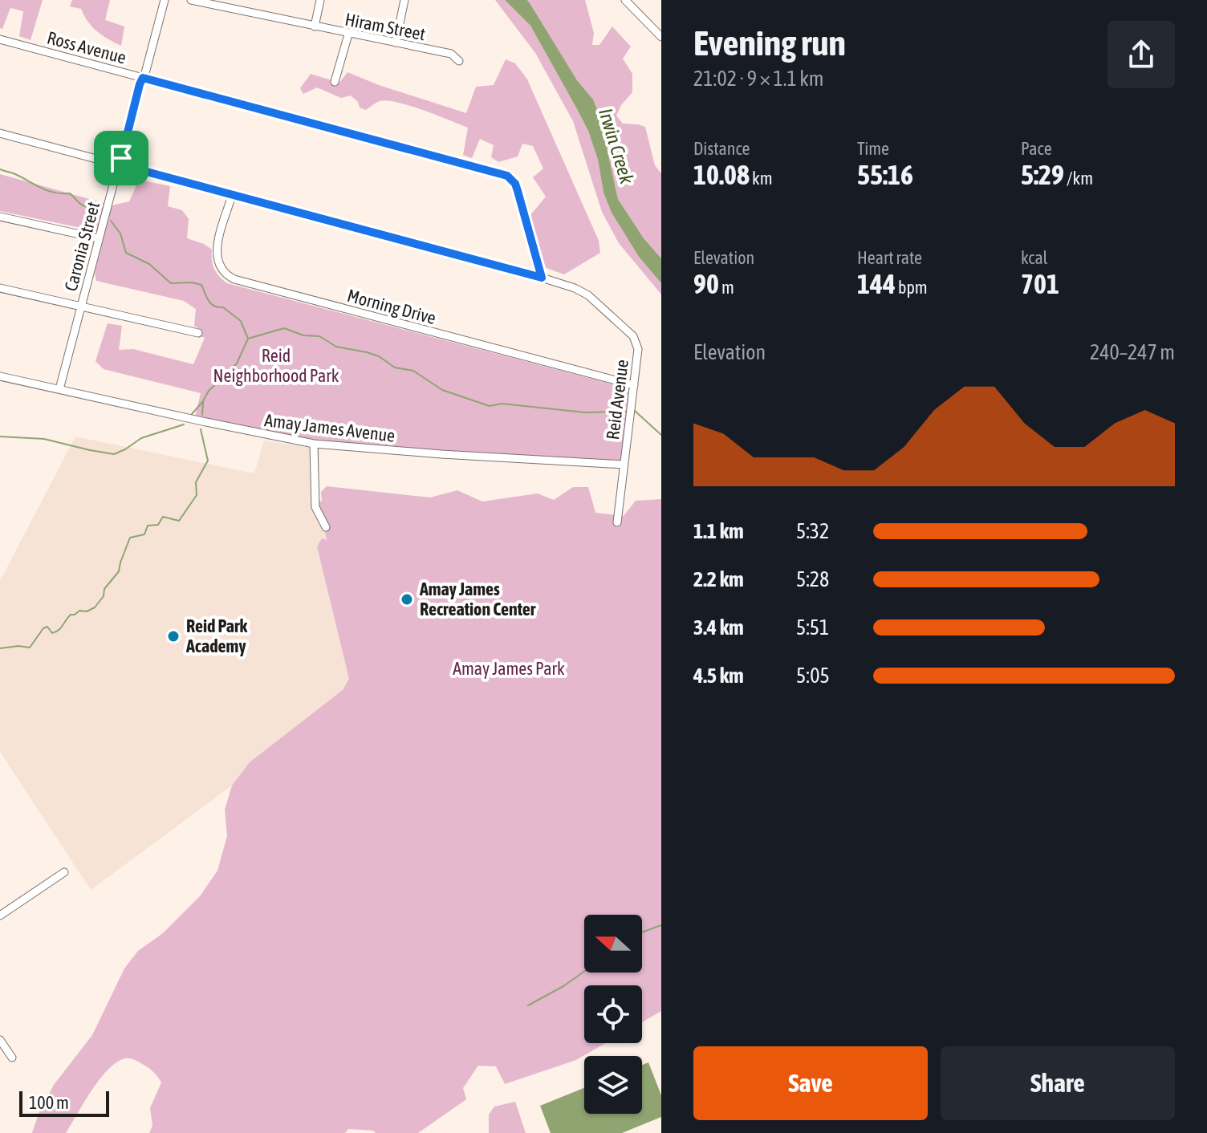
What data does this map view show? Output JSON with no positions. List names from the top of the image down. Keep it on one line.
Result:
{"streets":{"street":["Hiram Street","Ross Avenue","Caronia Street","Morning Drive","Reid Avenue","Amay James Avenue"]},"crossings":[["Ross Avenue","Caronia Street"],["Ross Avenue","Reid Avenue"],["Caronia Street","Reid Avenue"],["Caronia Street","Amay James Avenue"],["Morning Drive","Reid Avenue"],["Reid Avenue","Amay James Avenue"]],"water":["Irwin Creek"],"parks":["Reid Neighborhood Park","Amay James Park"],"places":["Amay James Recreation Center","Reid Park Academy"],"scale_bar":"100 m","north":"left","page":{"heading":["Evening run","21:02 · 9 × 1.1 km"],"stats":[["Distance","10.08 km"],["Time","55:16"],["Pace","5:29 /km"],["Elevation","90 m"],["Heart rate","144 bpm"],["kcal","701"]],"chart":["Elevation","240–247 m"],"list":[{"name":"1.1 km","note":"5:32"},{"name":"2.2 km","note":"5:28"},{"name":"3.4 km","note":"5:51"},{"name":"4.5 km","note":"5:05"}],"buttons":["Save","Share"],"scale":"100 m"}}
